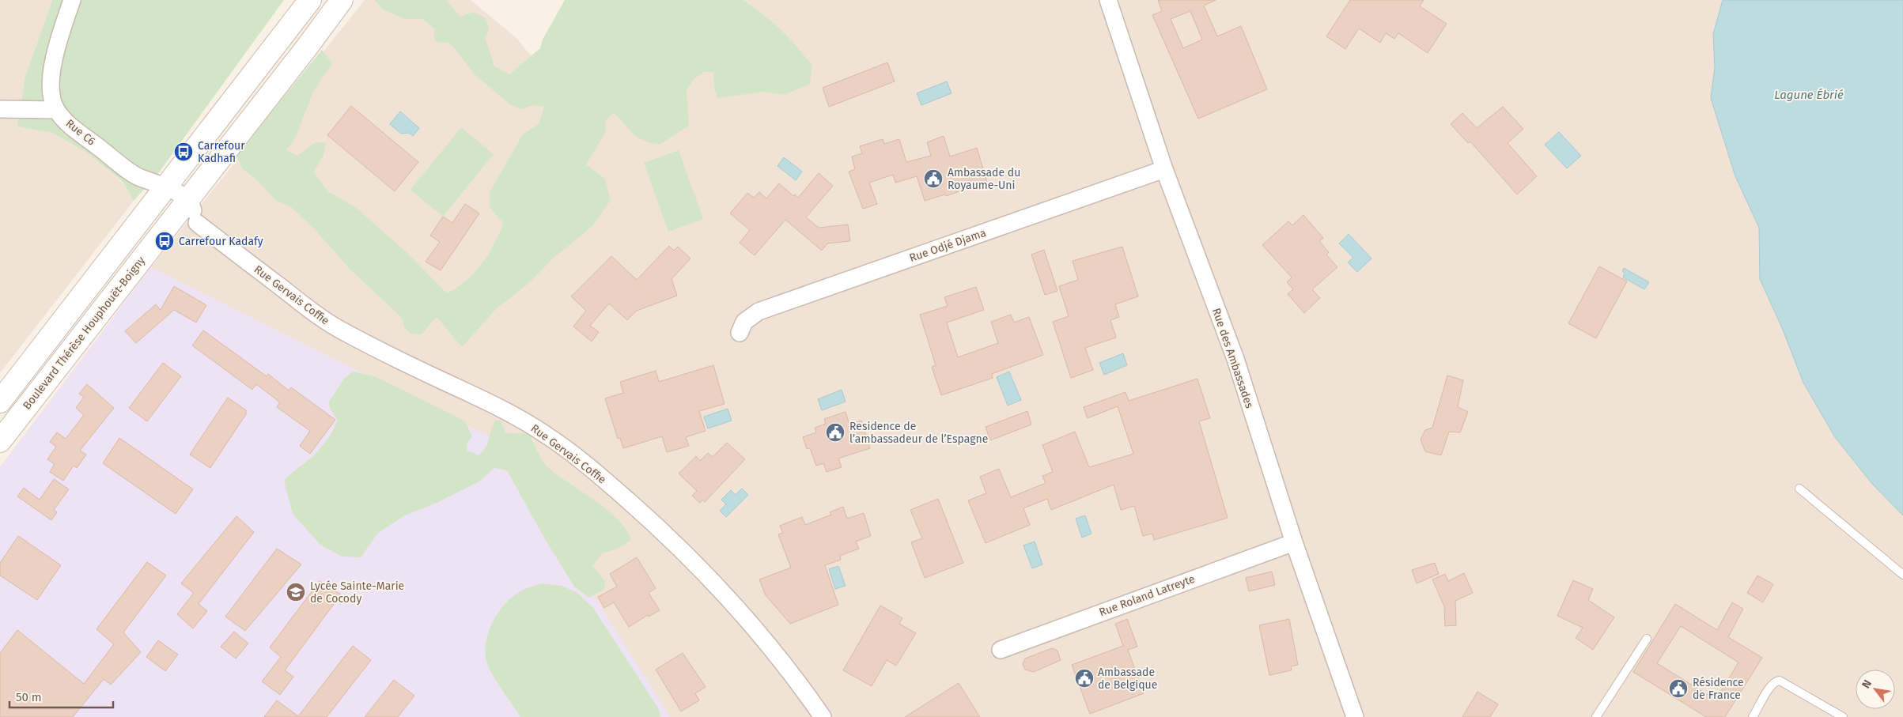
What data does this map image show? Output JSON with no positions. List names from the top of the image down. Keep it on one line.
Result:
{"streets":{"main road":["Boulevard Thérèse Houphouët-Boigny"],"street":["Rue C6","Rue Odjé Djama","Rue Gervais Coffie","Rue des Ambassades","Rue Roland Latreyte"]},"crossings":[["Rue C6","Boulevard Thérèse Houphouët-Boigny"],["Rue Odjé Djama","Rue des Ambassades"],["Rue des Ambassades","Rue Roland Latreyte"]],"water":["Lagune Ébrié"],"places":{"bus stop":["Carrefour Kadhafi","Carrefour Kadafy"],"public building":["Ambassade du Royaume-Uni","Residence de l’ambassadeur de l’Espagne","Ambassade de Belgique","Résidence de France"],"school or university":["Lycée Sainte-Marie de Cocody"]},"scale_bar":"50 m","north":"top left"}
